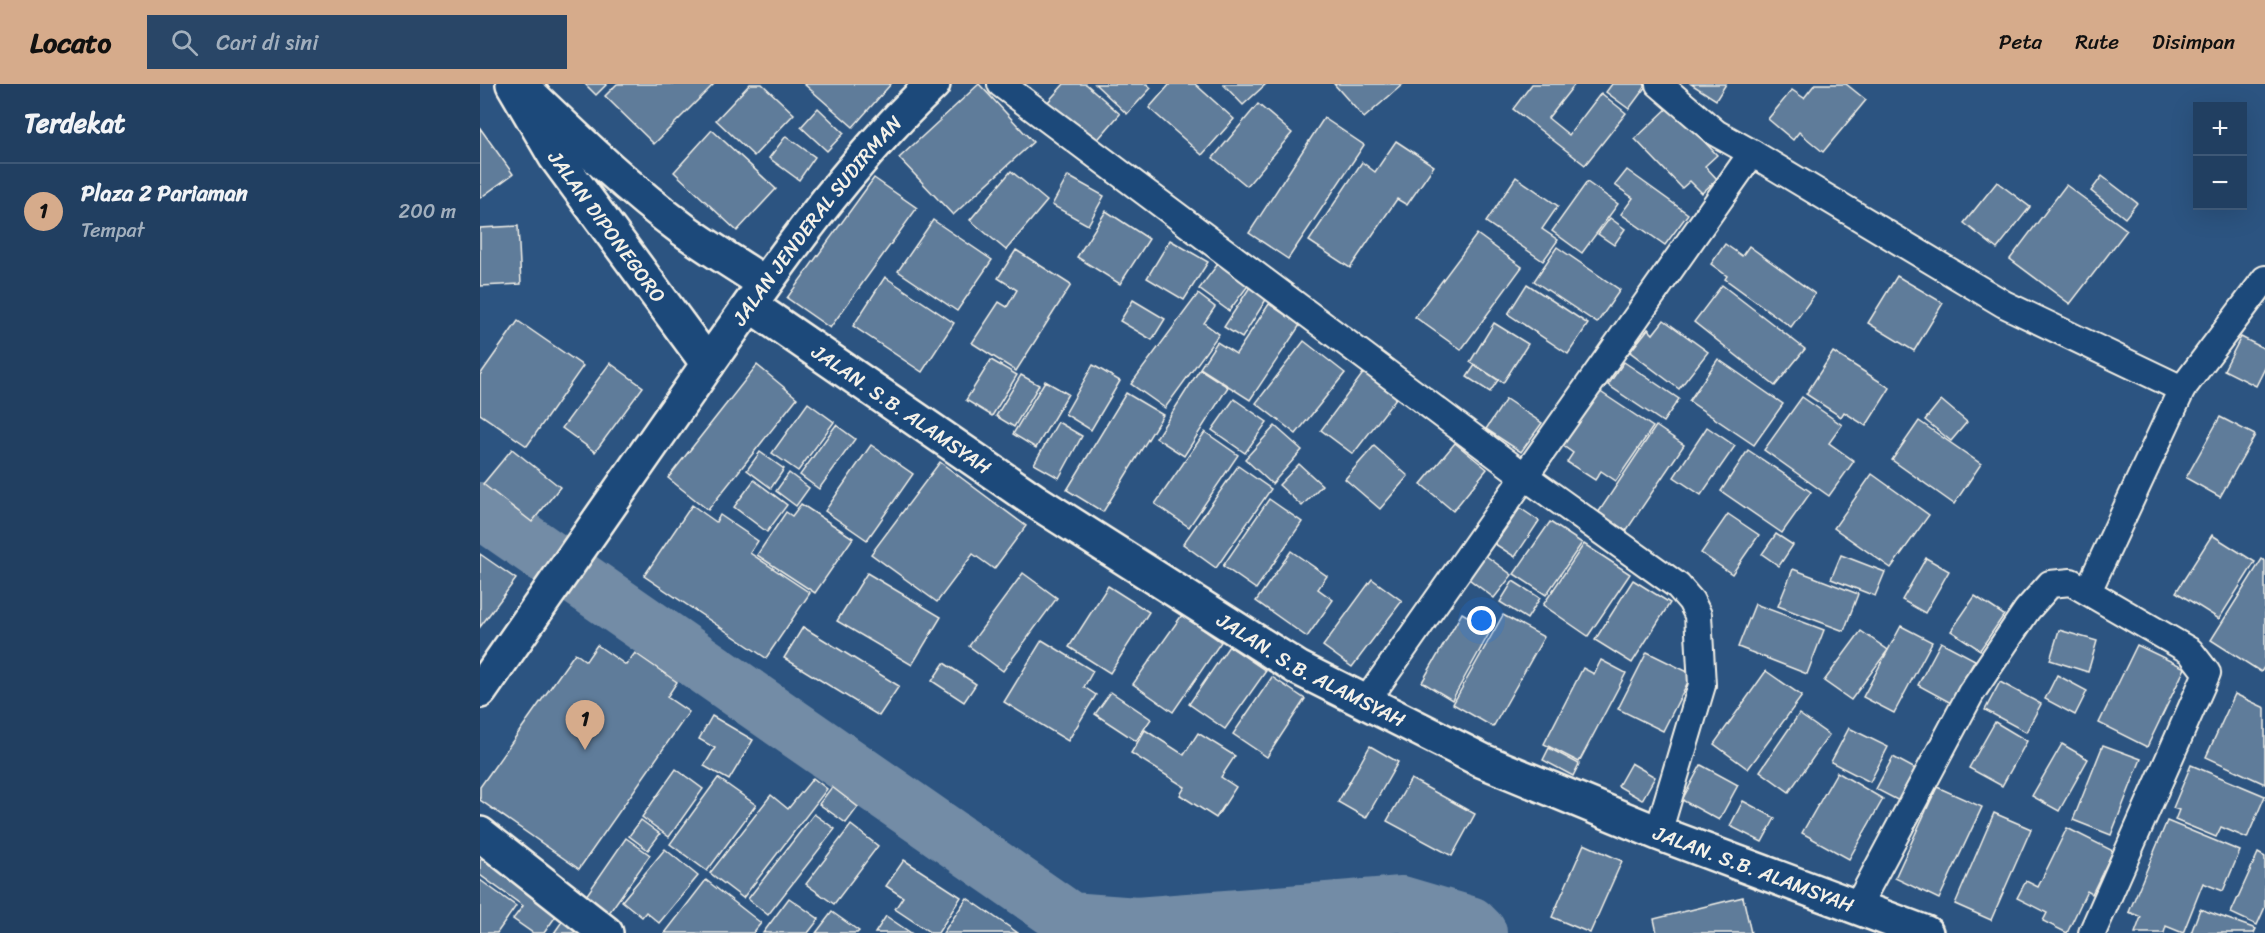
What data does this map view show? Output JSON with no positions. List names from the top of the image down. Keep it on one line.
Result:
{"streets":{"street":["JALAN JENDERAL SUDIRMAN","JALAN DIPONEGORO","JALAN. S.B. ALAMSYAH"]},"crossings":[["JALAN JENDERAL SUDIRMAN","JALAN DIPONEGORO"],["JALAN JENDERAL SUDIRMAN","JALAN. S.B. ALAMSYAH"],["JALAN DIPONEGORO","JALAN. S.B. ALAMSYAH"]],"page":{"header":"Locato","search":"Cari di sini","nav":["Peta","Rute","Disimpan"],"heading":"Terdekat","map_buttons":["+","−"],"list":[{"mark":"1","name":"Plaza 2 Pariaman","note":"Tempat","value":"200 m"}],"pins":"1"}}
